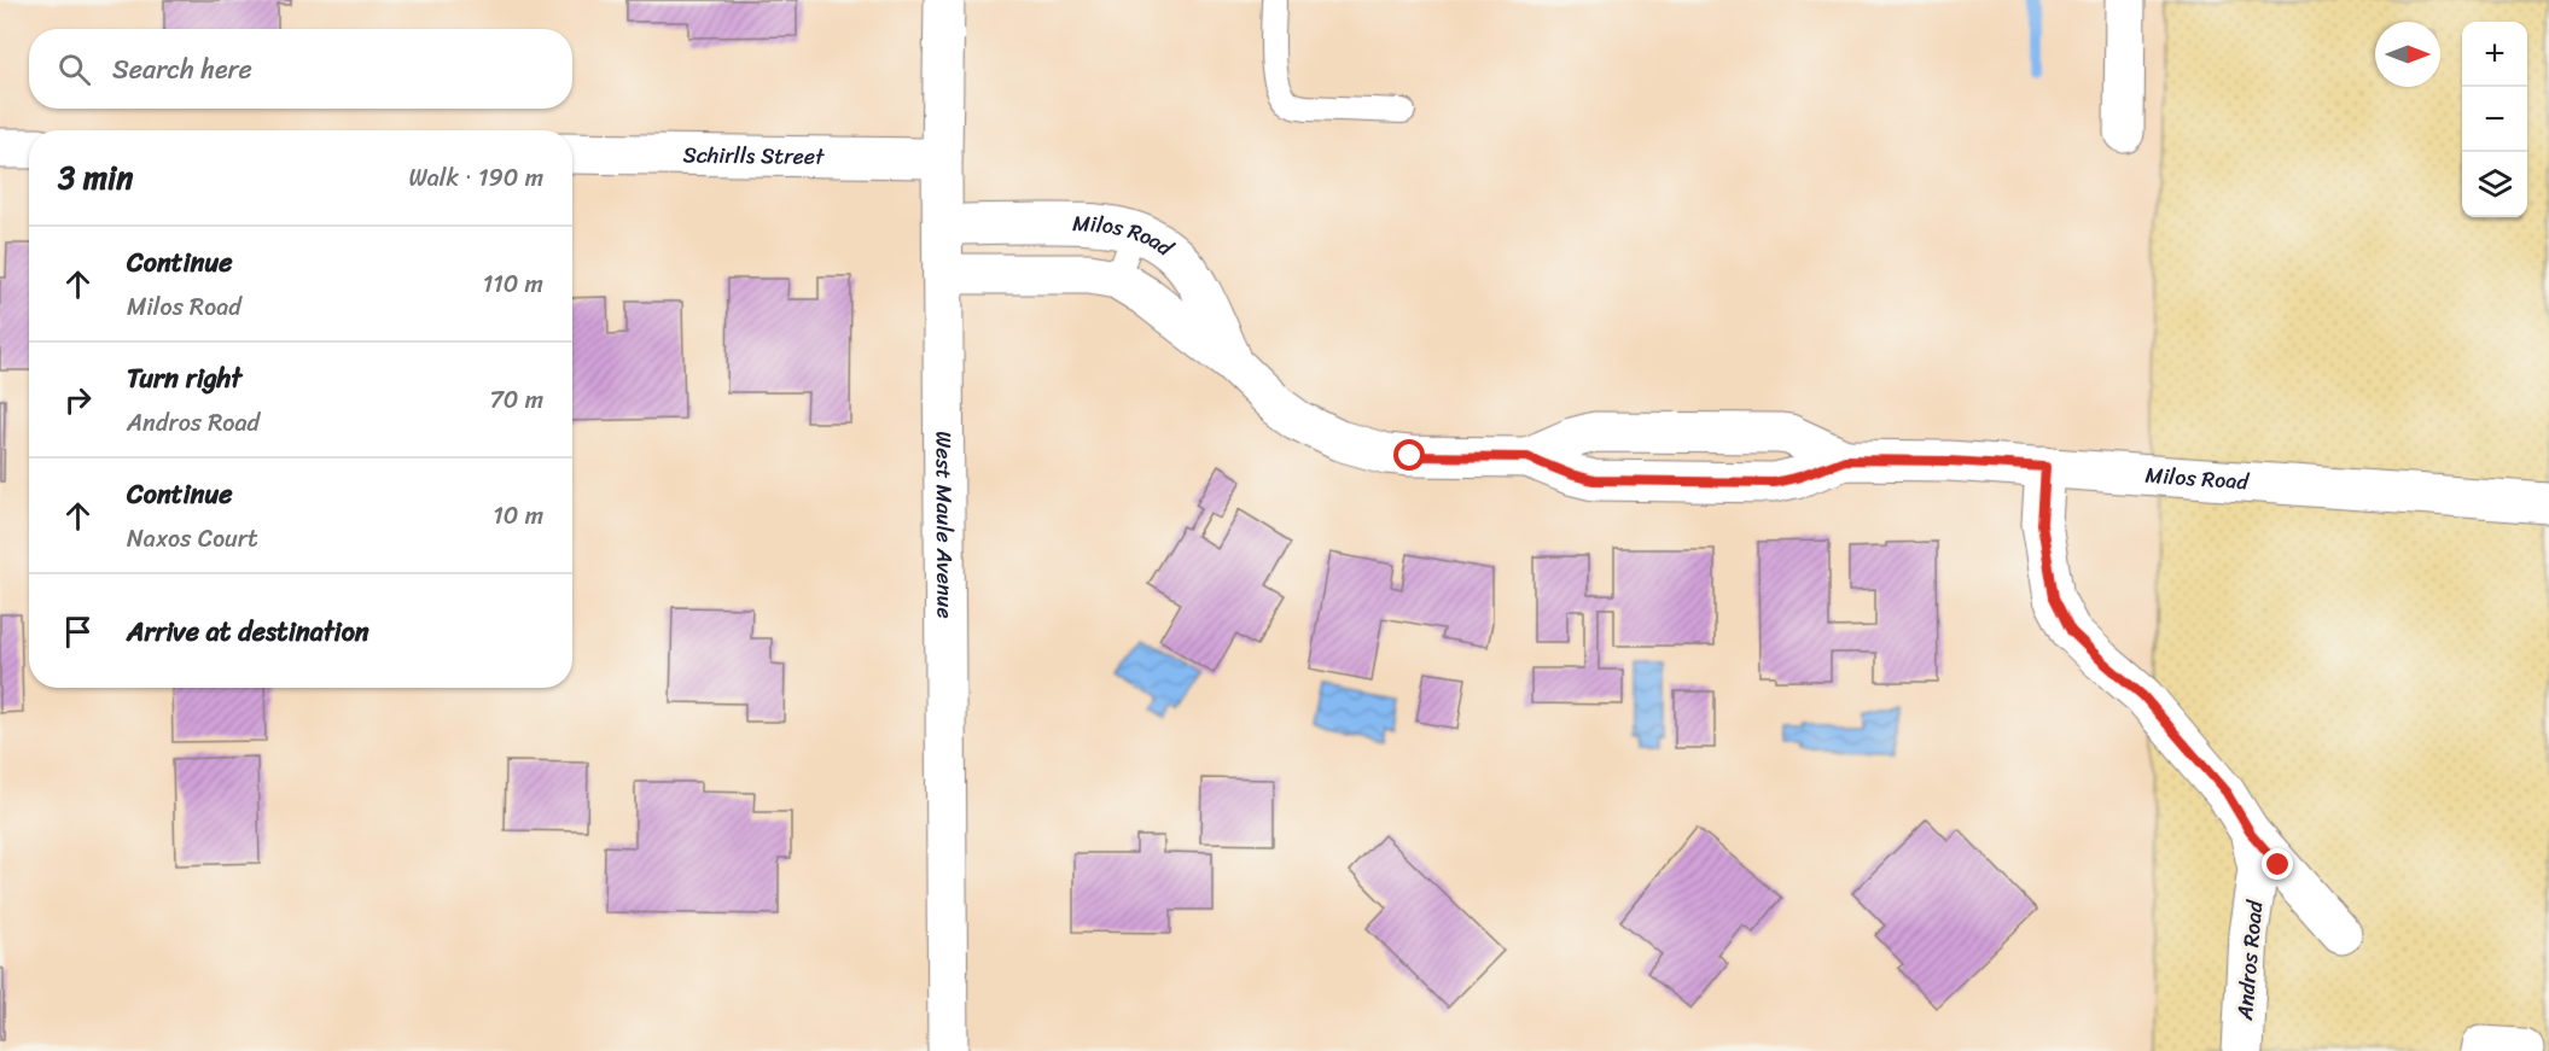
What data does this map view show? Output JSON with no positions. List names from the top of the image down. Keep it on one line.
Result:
{"streets":{"street":["Schirlls Street","Milos Road","West Maule Avenue","Andros Road"]},"crossings":[["Schirlls Street","West Maule Avenue"],["Milos Road","West Maule Avenue"],["Milos Road","Andros Road"]],"north":"right","page":{"map_buttons":["+","−"],"search":"Search here","heading":["3 min","Walk · 190 m"],"list":[["Continue","Milos Road","110 m"],["Turn right","Andros Road","70 m"],["Continue","Naxos Court","10 m"],"Arrive at destination"]}}
